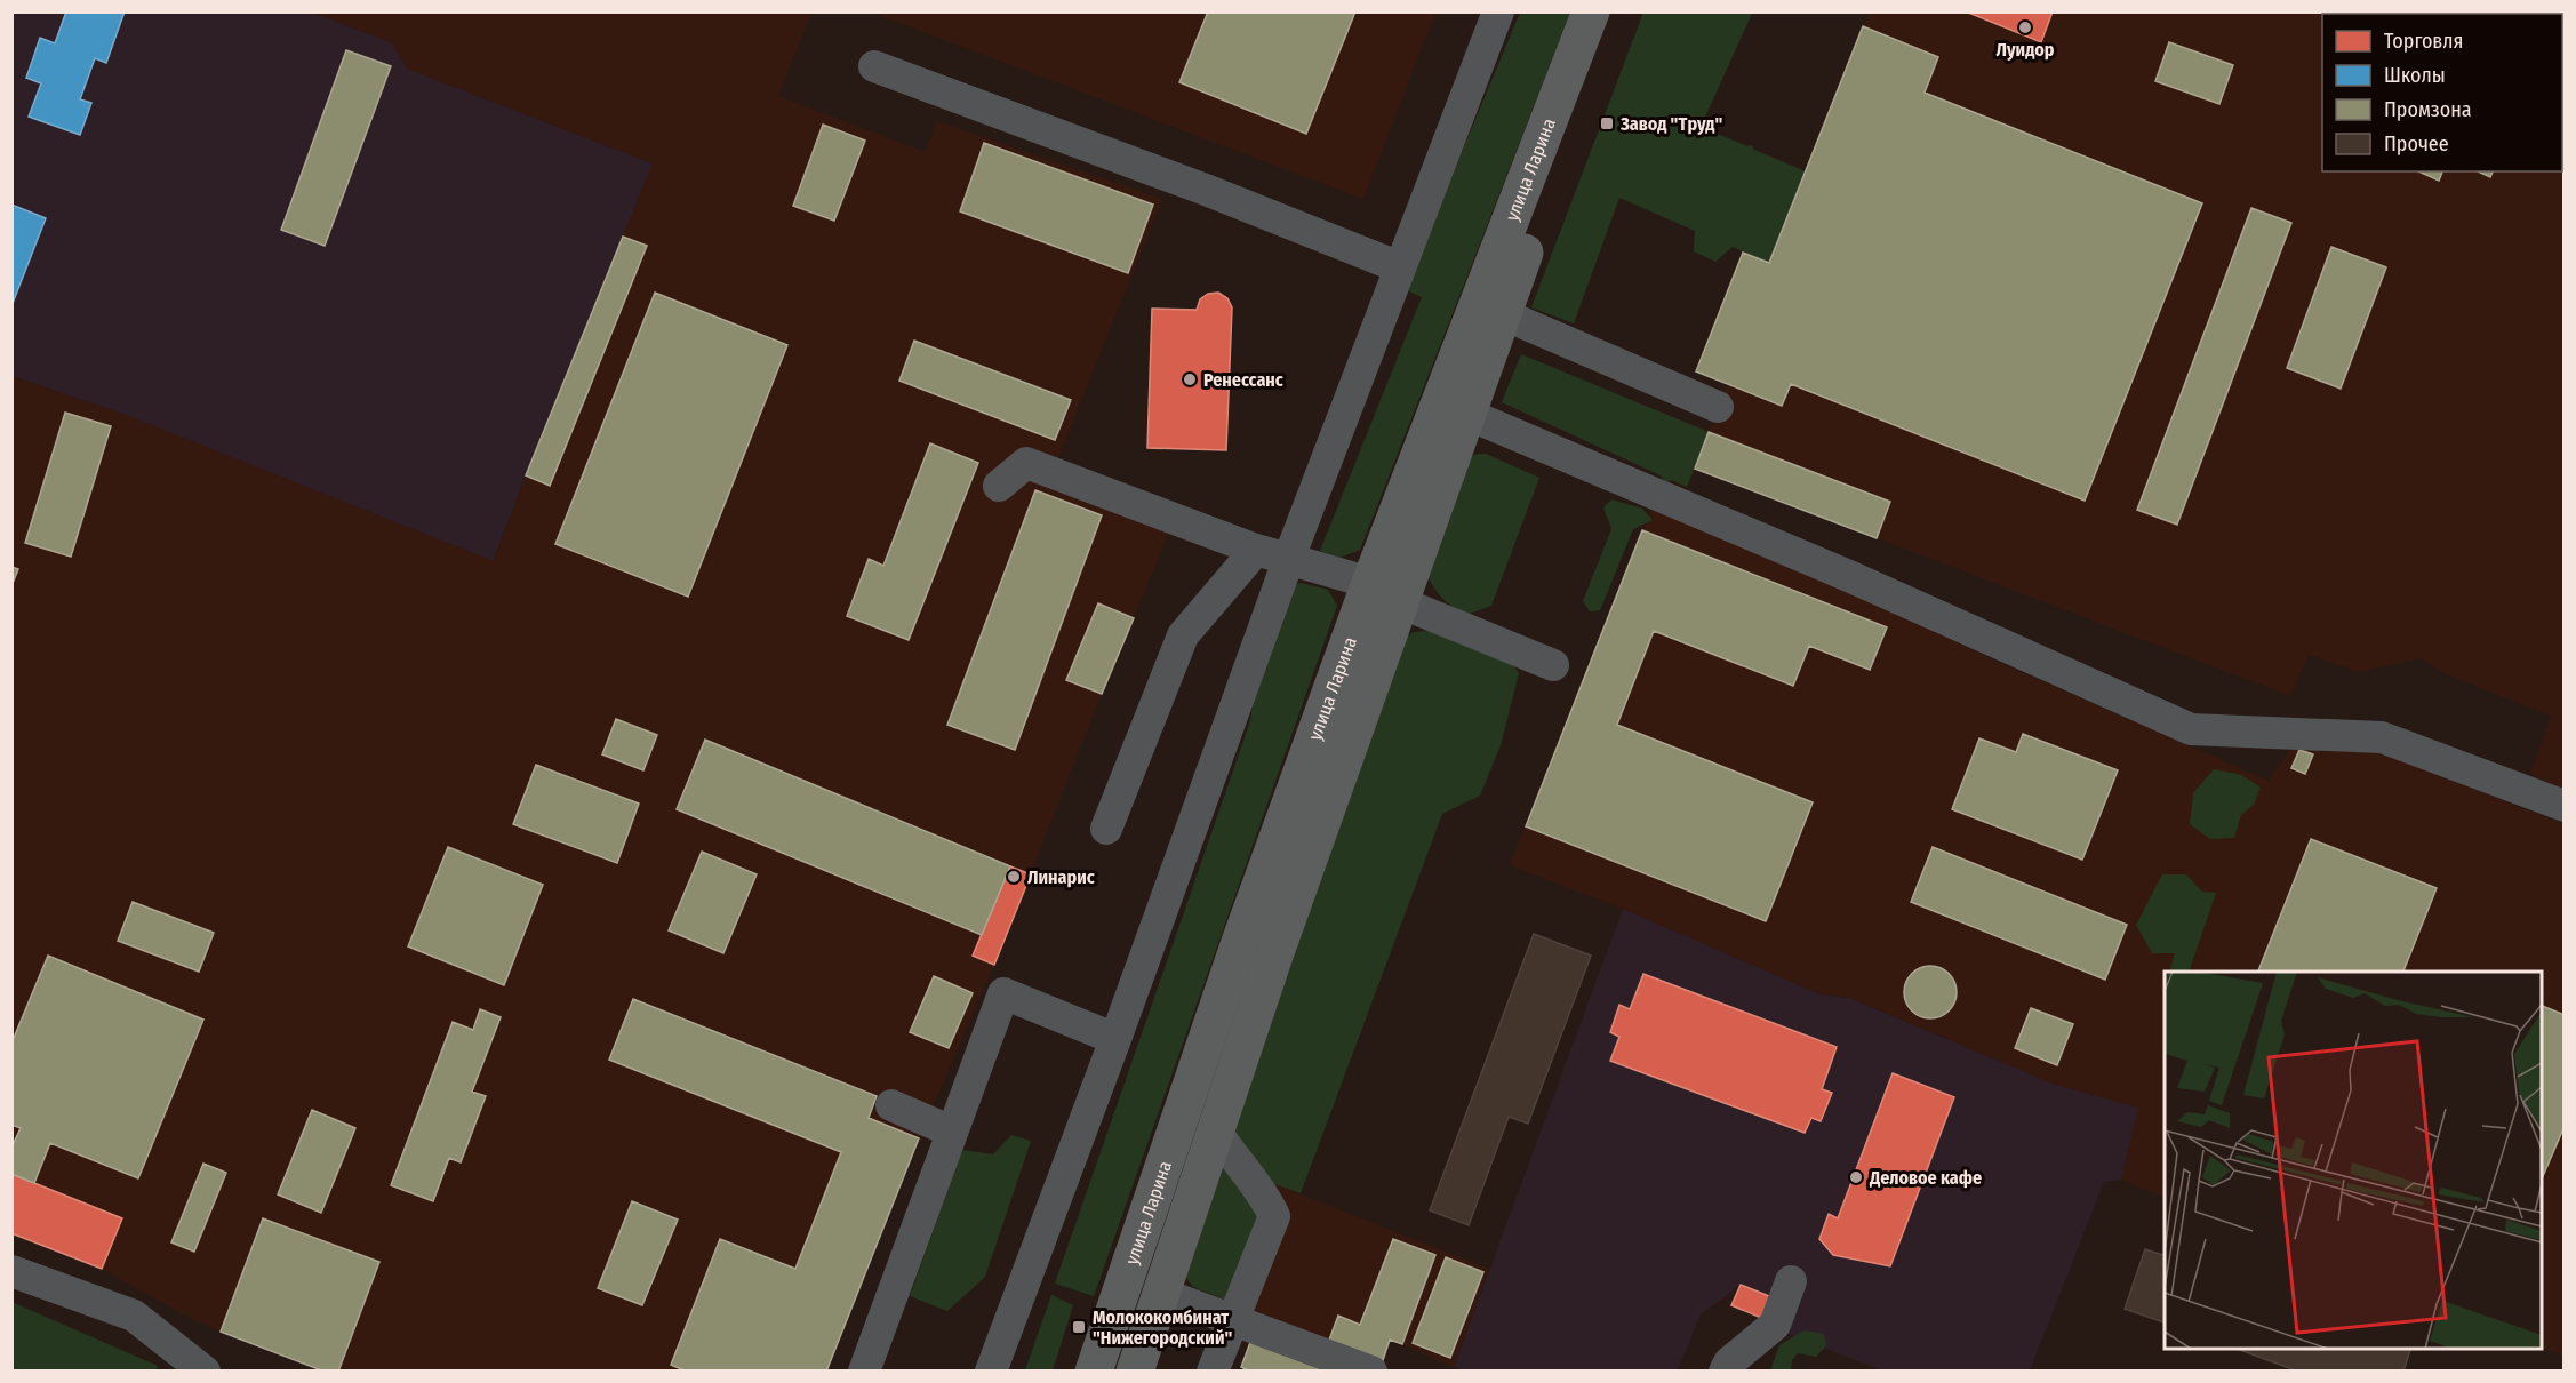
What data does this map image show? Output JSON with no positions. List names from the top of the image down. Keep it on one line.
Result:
{"streets":{"main road":["улица Ларина"]},"places":{"other":["Луидор","Ренессанс","Линарис","Деловое кафе"],"transit":["Завод \"Труд\"","Молококомбинат \"Нижегородский\""]},"legend":["Торговля","Школы","Промзона","Прочее"]}
